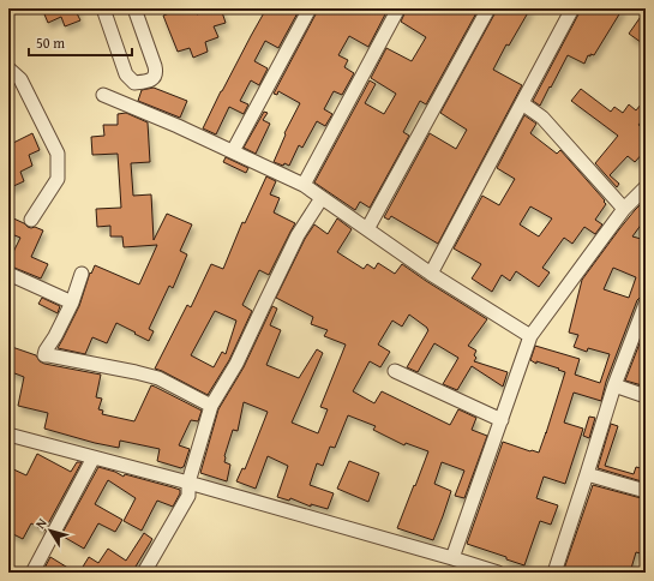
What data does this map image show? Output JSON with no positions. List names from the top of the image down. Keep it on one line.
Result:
{"scale_bar":"50 m","north":"top left"}
